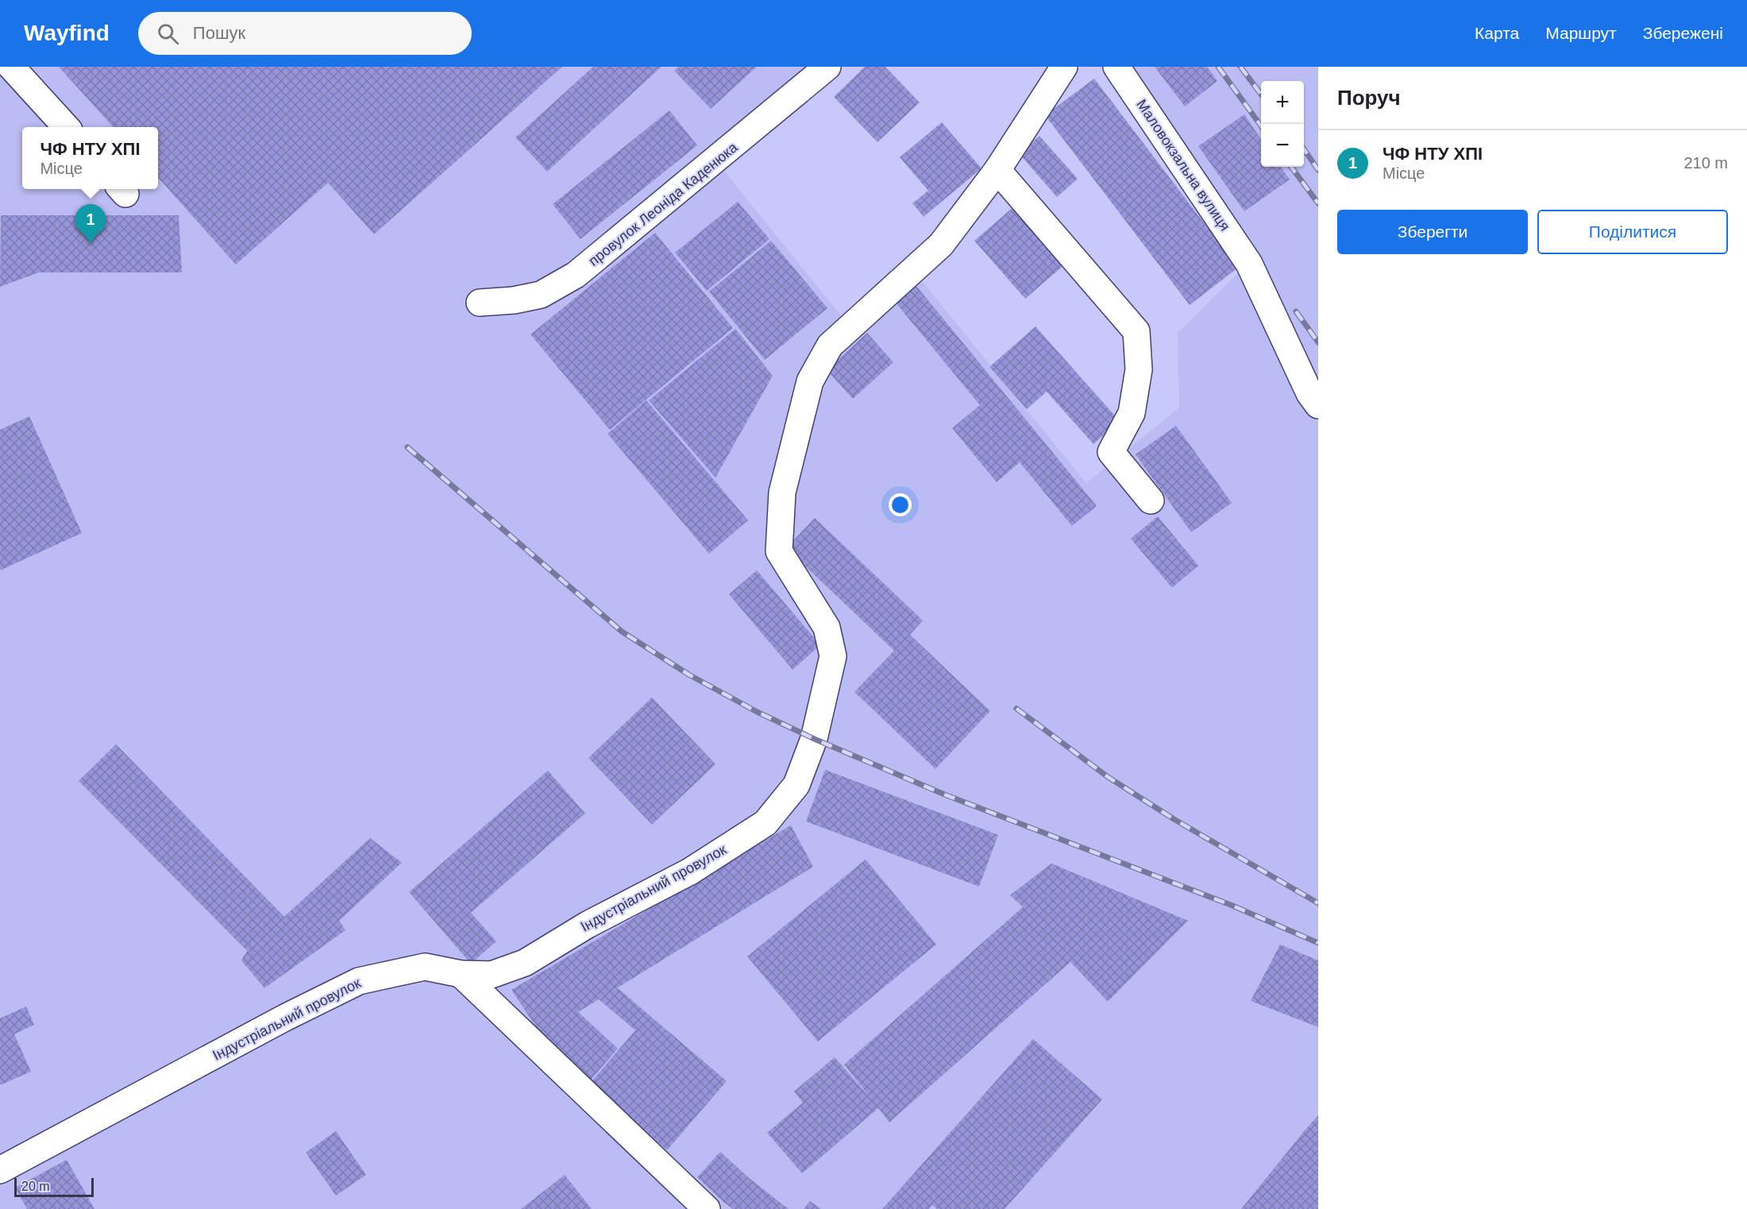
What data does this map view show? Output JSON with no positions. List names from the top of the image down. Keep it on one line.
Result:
{"streets":{"street":["Маловокзальна вулиця","провулок Леоніда Каденюка","Індустріальний провулок"]},"scale_bar":"20 m","page":{"header":"Wayfind","search":"Пошук","nav":["Карта","Маршрут","Збережені"],"heading":"Поруч","map_buttons":["+","−"],"popup":["ЧФ НТУ ХПІ","Місце"],"list":[{"mark":"1","name":"ЧФ НТУ ХПІ","note":"Місце","value":"210 m"}],"buttons":["Зберегти","Поділитися"],"pins":"1","scale":"20 m"}}
